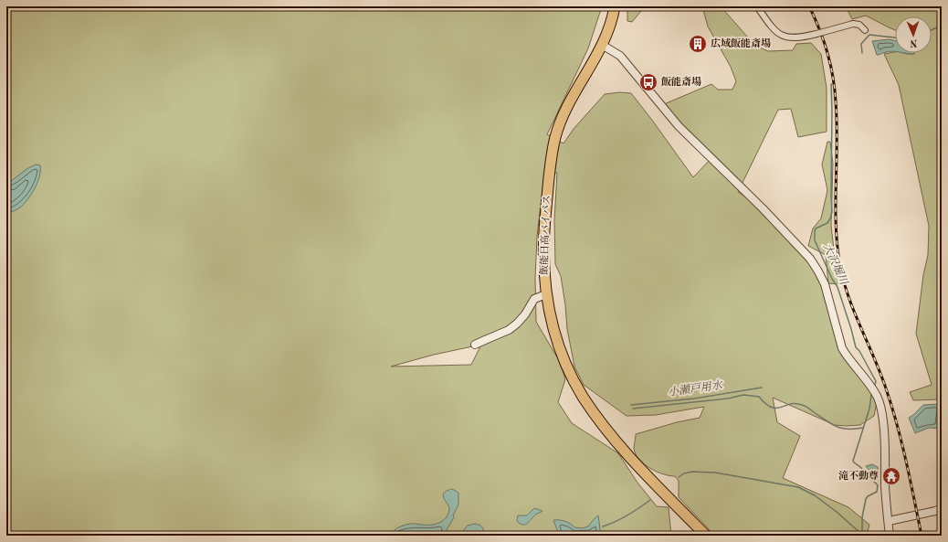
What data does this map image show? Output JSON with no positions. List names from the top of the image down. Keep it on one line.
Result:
{"streets":{"highway":["飯能日高バイパス"]},"water":["大沢堀川","小瀬戸用水"],"places":{"building":["広域飯能斎場"],"bus stop":["飯能斎場"],"temple":["滝不動尊"]},"north":"bottom"}
